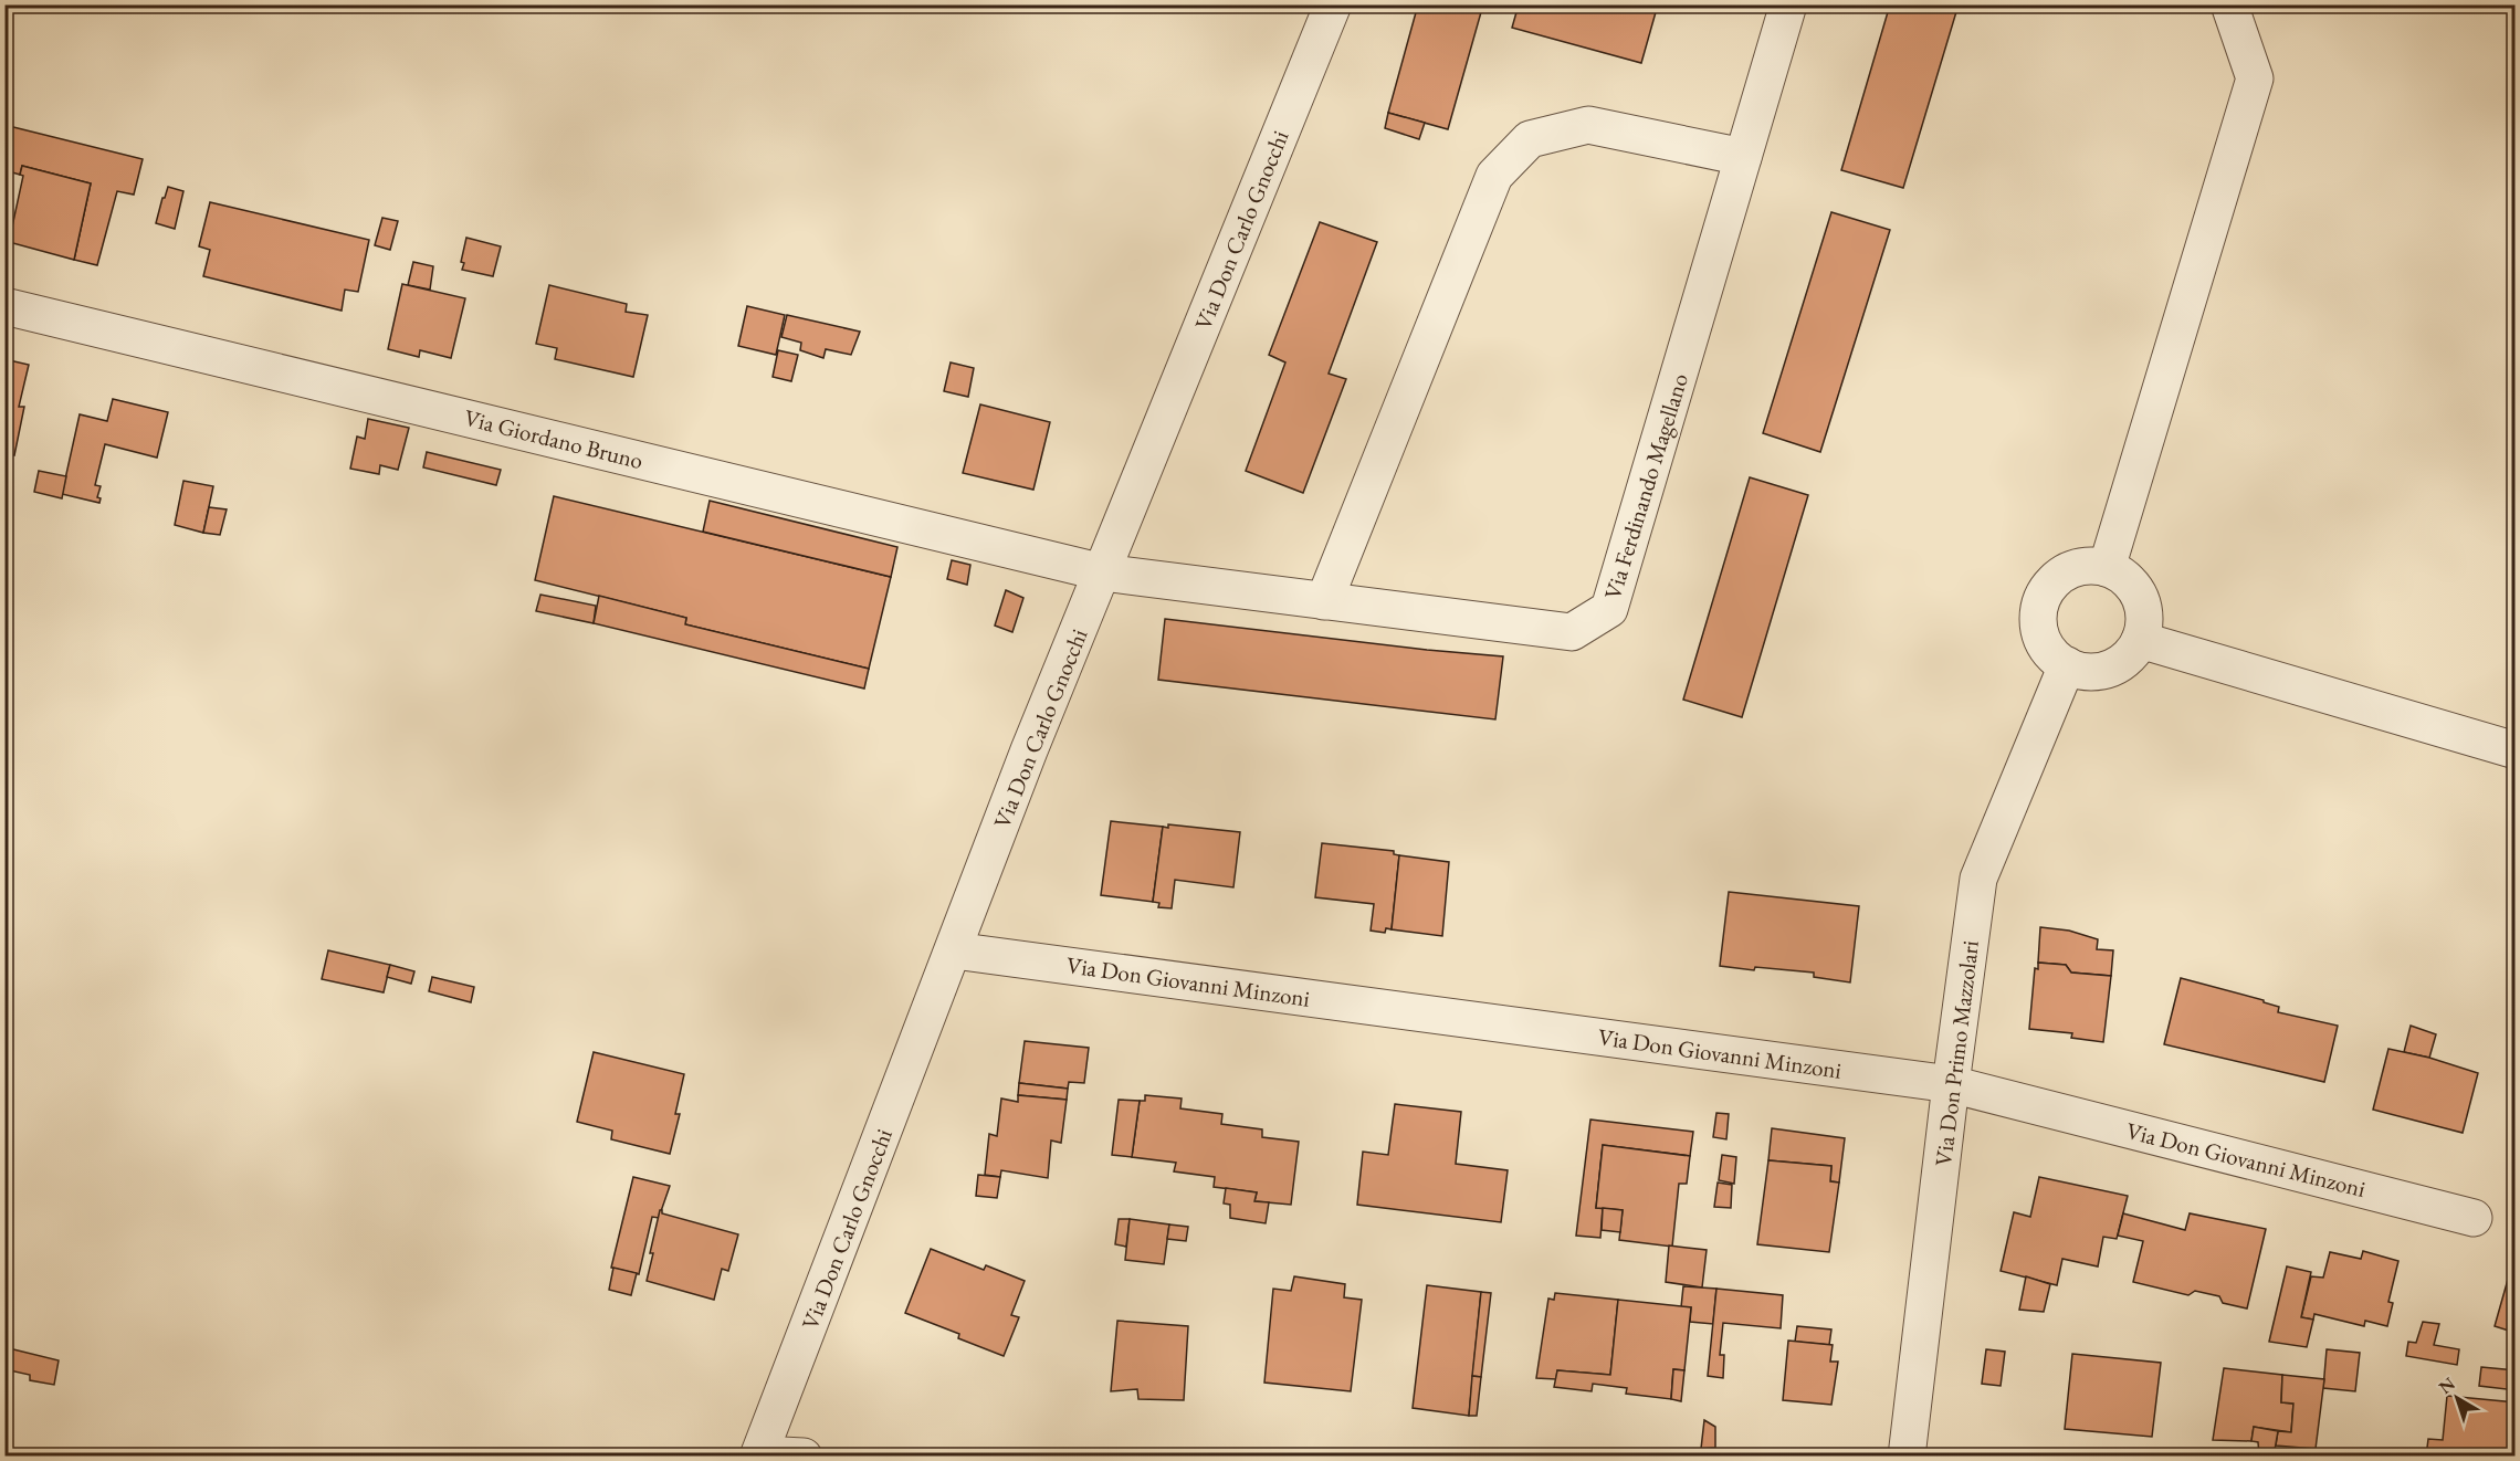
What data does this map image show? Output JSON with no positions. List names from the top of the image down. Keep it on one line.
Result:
{"streets":{"street":["Via Don Carlo Gnocchi","Via Giordano Bruno","Via Ferdinando Magellano","Via Don Giovanni Minzoni","Via Don Primo Mazzolari"]},"crossings":[["Via Don Carlo Gnocchi","Via Giordano Bruno"],["Via Don Carlo Gnocchi","Via Ferdinando Magellano"],["Via Don Carlo Gnocchi","Via Don Giovanni Minzoni"],["Via Giordano Bruno","Via Ferdinando Magellano"],["Via Don Giovanni Minzoni","Via Don Primo Mazzolari"]],"north":"top left"}
